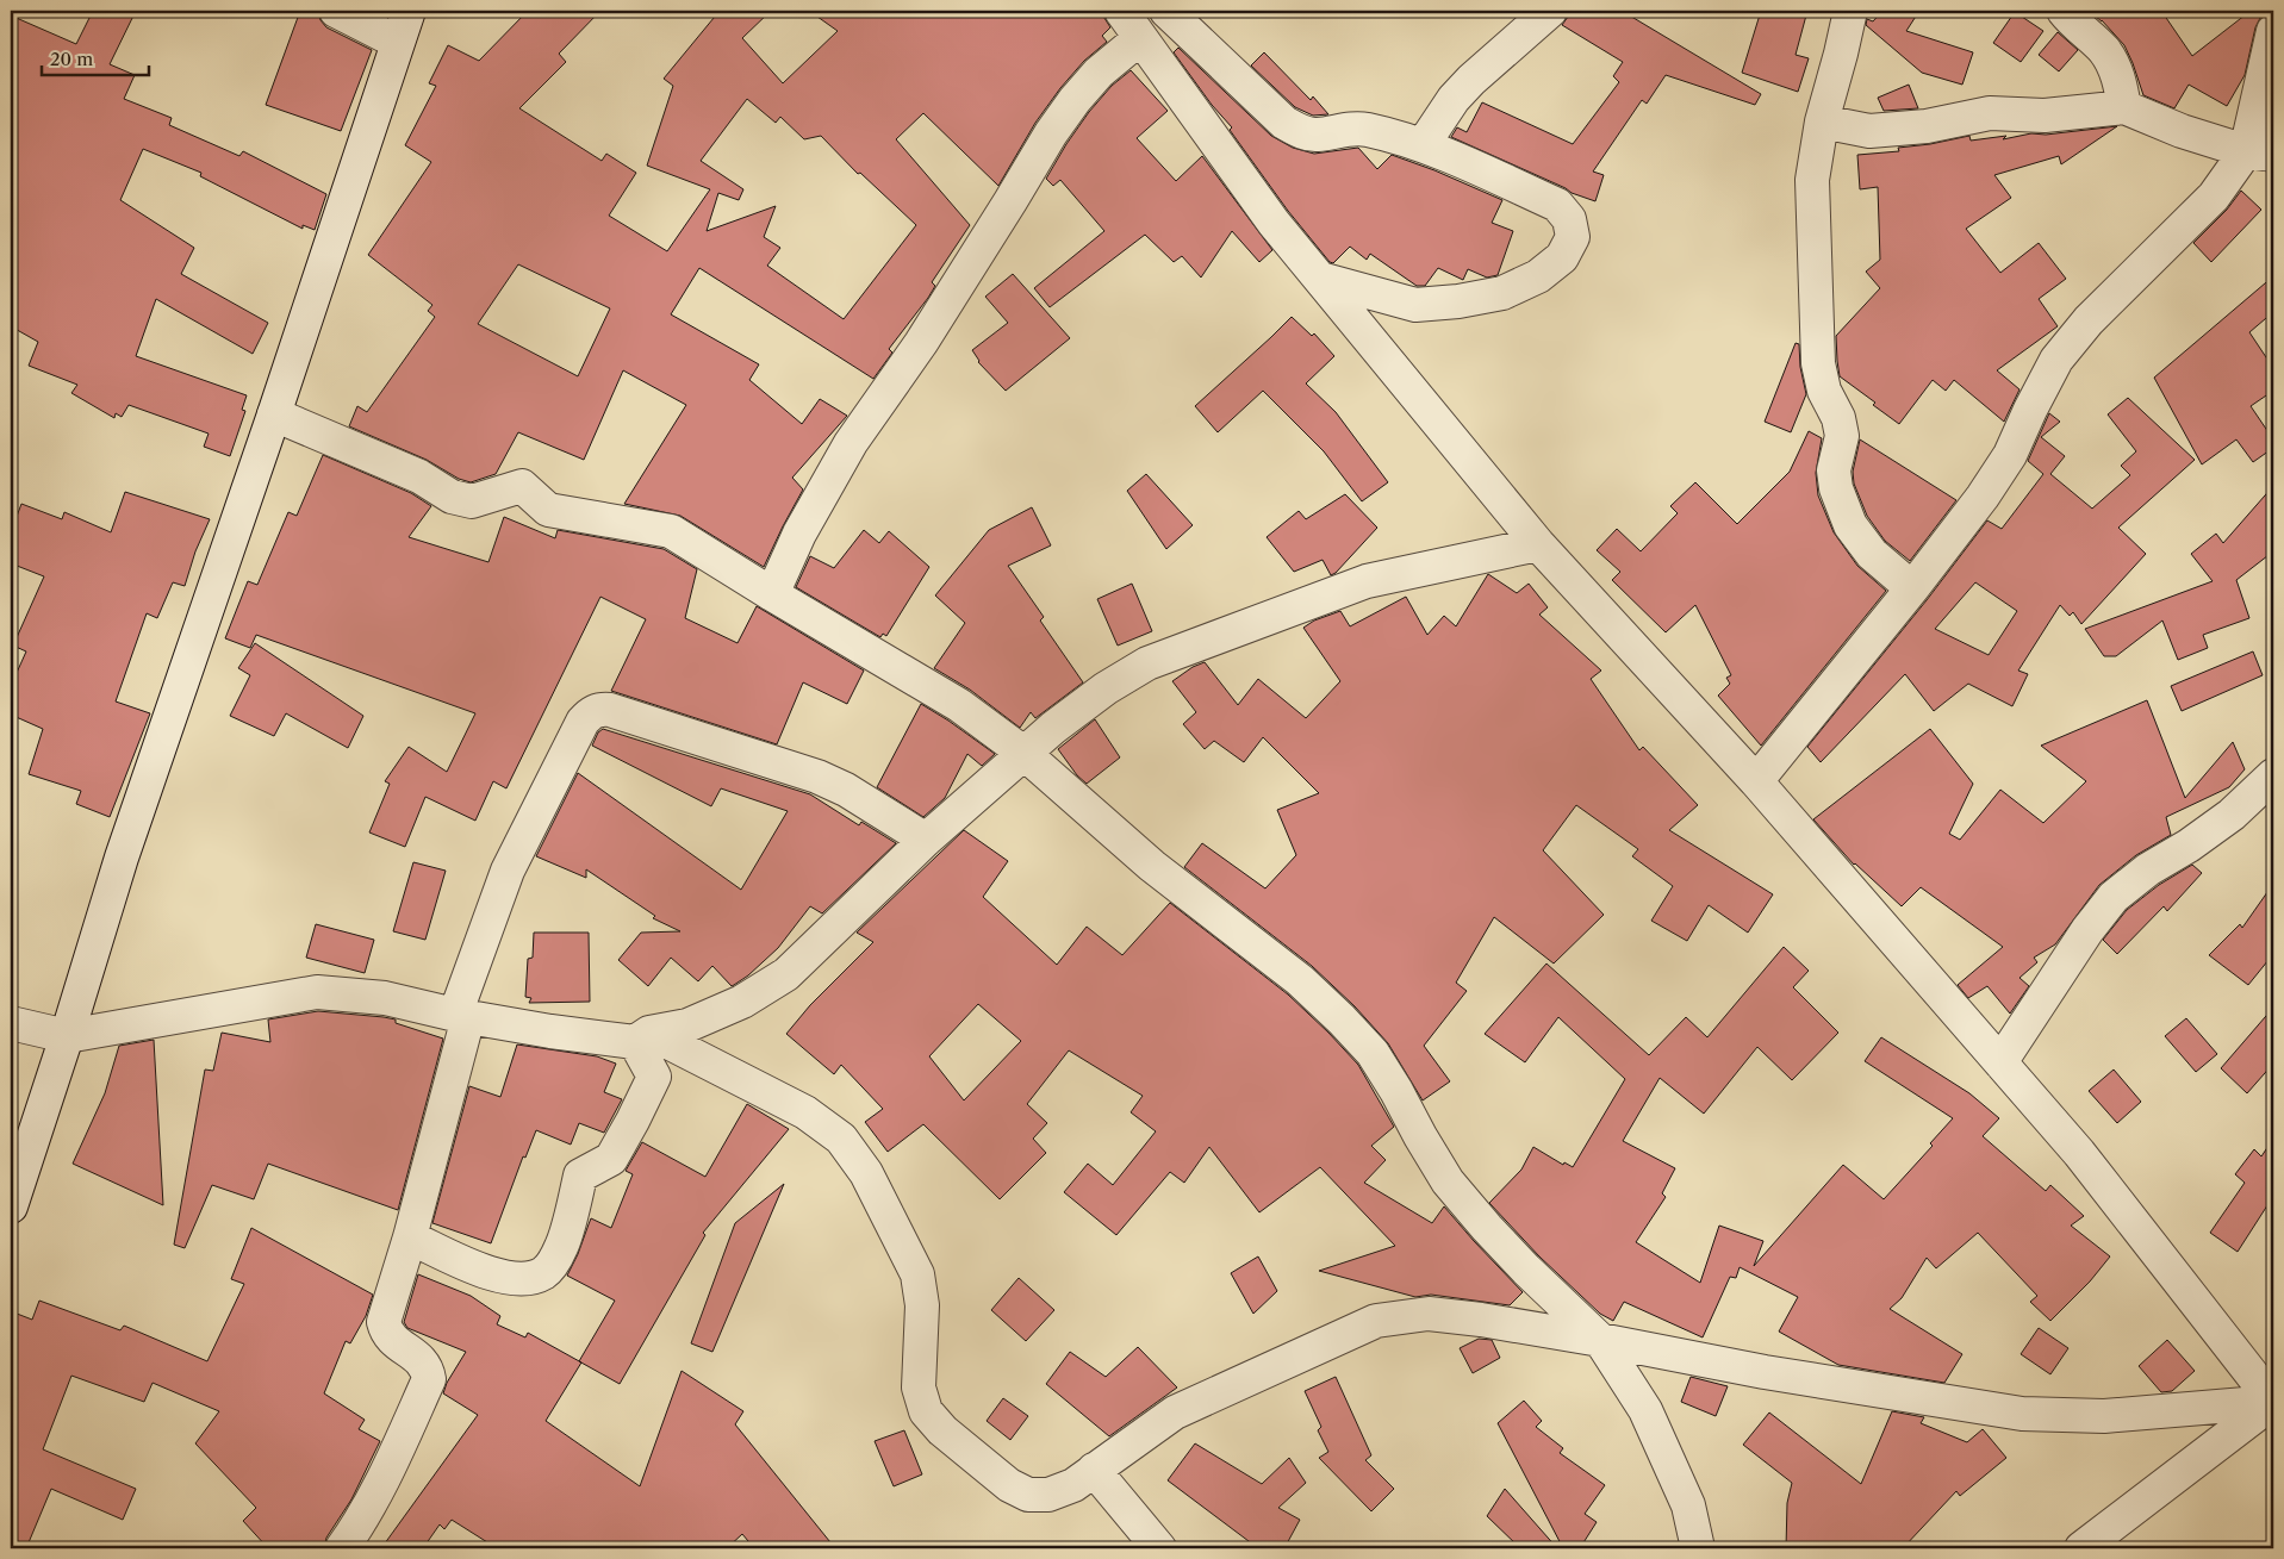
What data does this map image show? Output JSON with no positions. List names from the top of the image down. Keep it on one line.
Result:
{"scale_bar":"20 m"}
